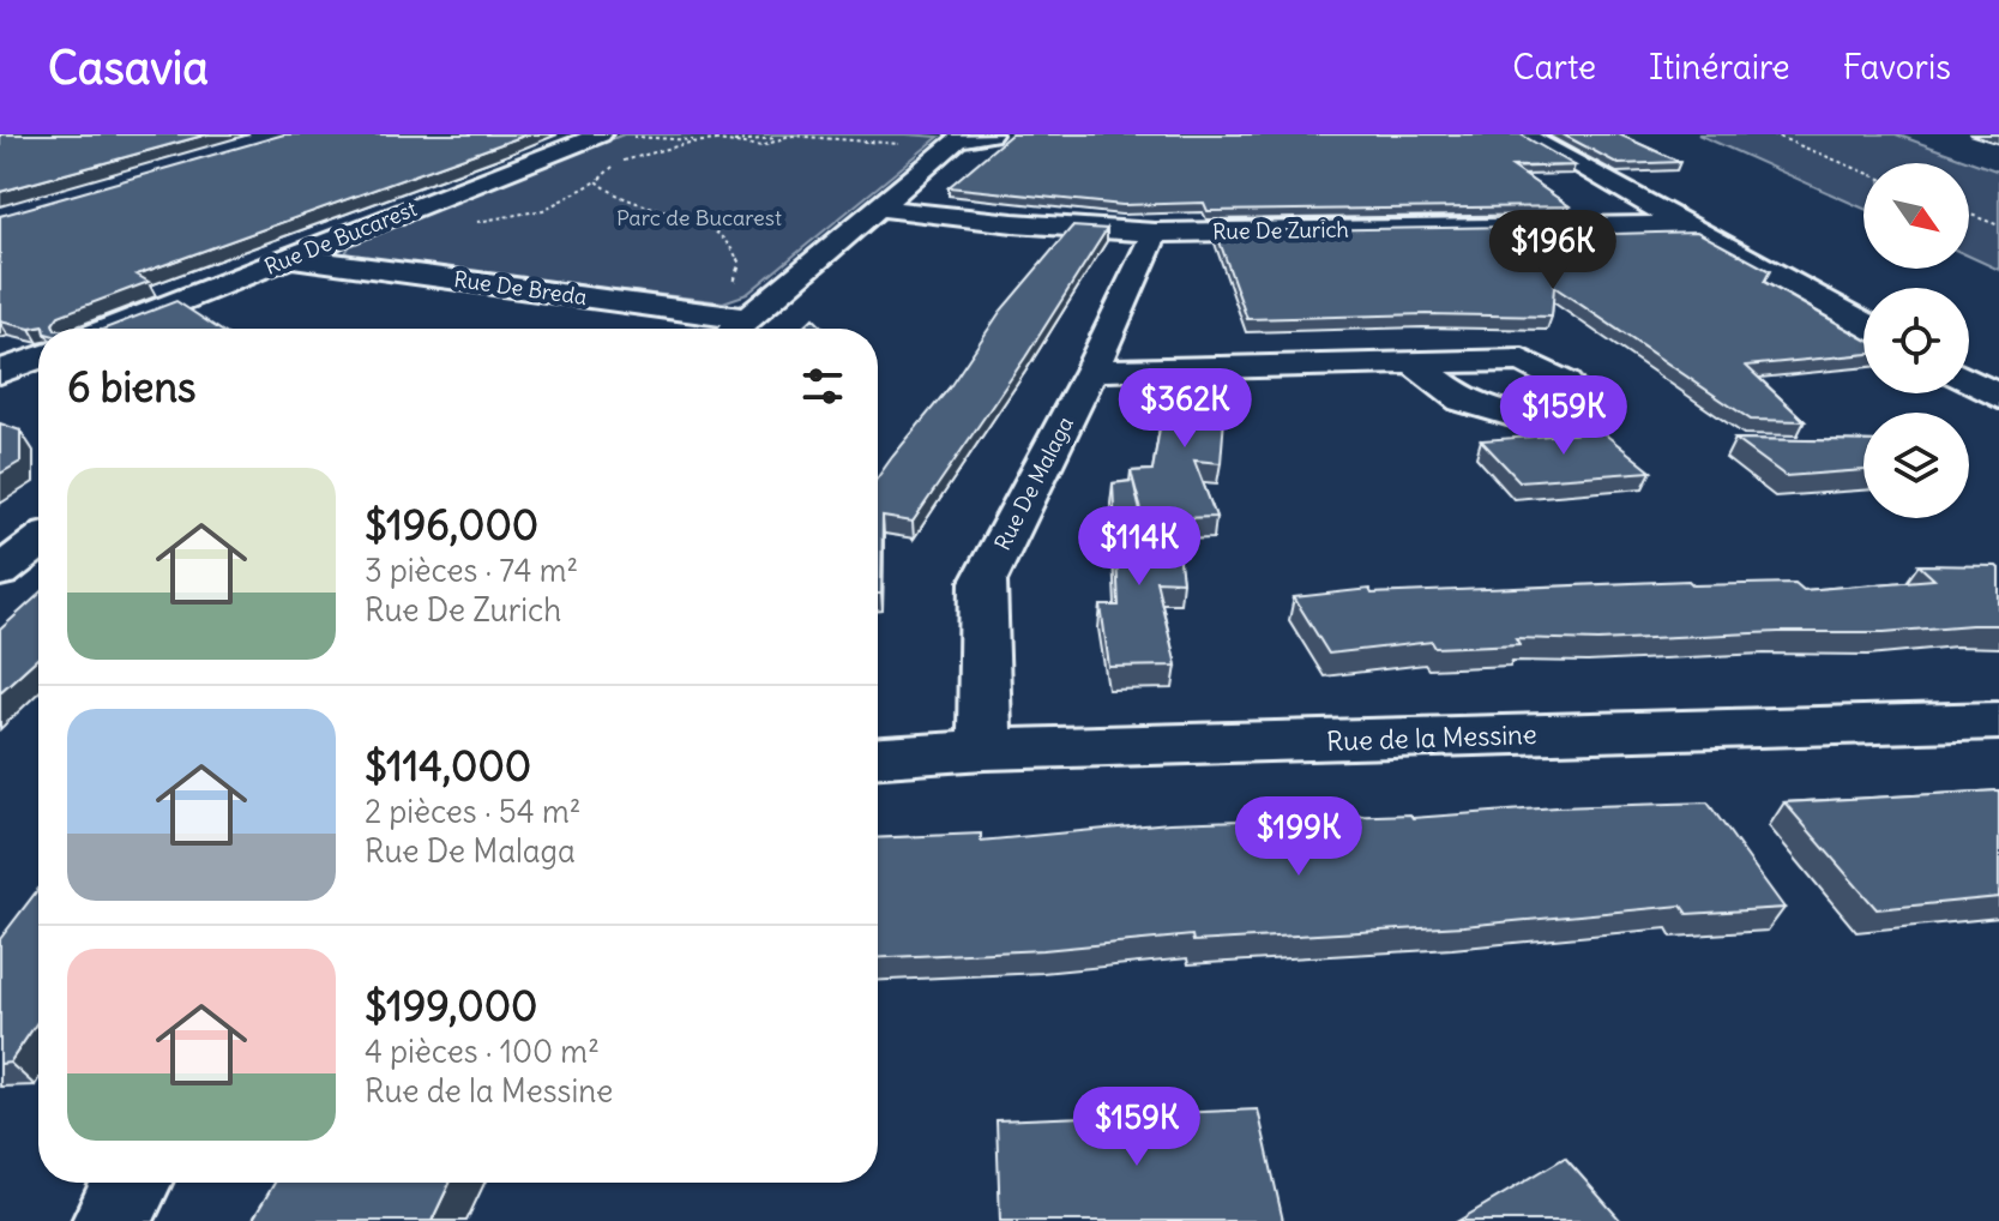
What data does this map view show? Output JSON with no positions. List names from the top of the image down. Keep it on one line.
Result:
{"streets":{"street":["Rue De Zurich","Rue De Bucarest","Rue De Breda","Rue De Malaga","Rue de la Messine"]},"crossings":[["Rue De Zurich","Rue De Breda"],["Rue De Zurich","Rue De Malaga"],["Rue De Bucarest","Rue De Breda"],["Rue De Malaga","Rue de la Messine"]],"parks":["Parc de Bucarest"],"north":"bottom right","page":{"header":"Casavia","nav":["Carte","Itinéraire","Favoris"],"price":["$196K","$362K","$159K","$114K","$199K","$159K"],"heading":"6 biens","list":[{"name":"$196,000","note":"3 pièces · 74 m² · Rue De Zurich"},{"name":"$114,000","note":"2 pièces · 54 m² · Rue De Malaga"},{"name":"$199,000","note":"4 pièces · 100 m² · Rue de la Messine"}]}}
